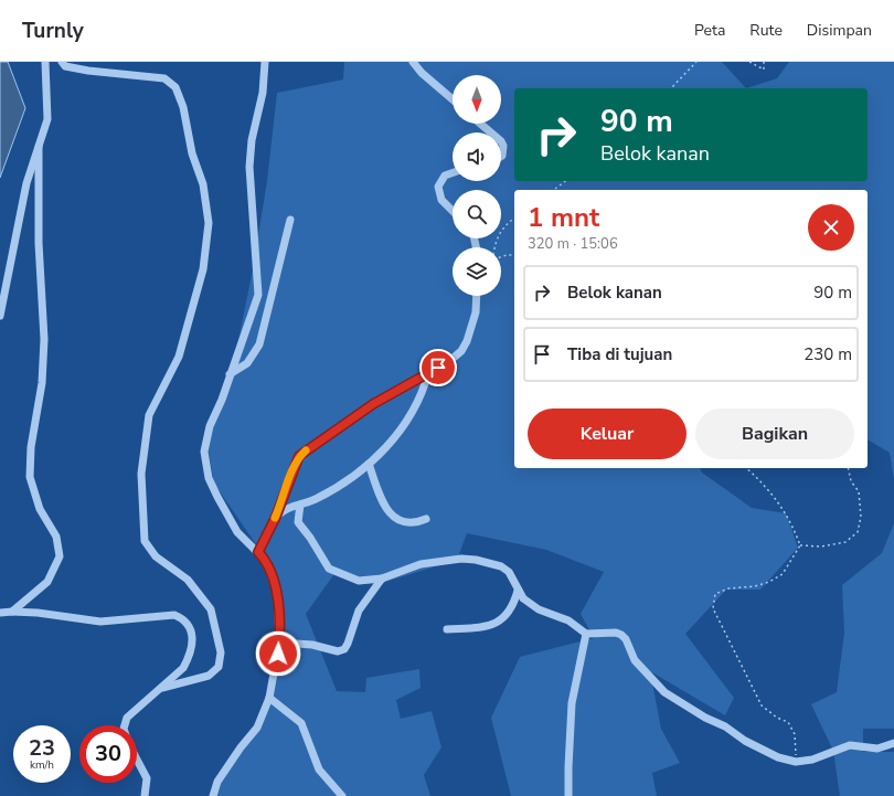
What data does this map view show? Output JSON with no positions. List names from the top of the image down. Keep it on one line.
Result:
{"north":"bottom","page":{"header":"Turnly","nav":["Peta","Rute","Disimpan"],"turn":["90 m","Belok kanan"],"heading":["1 mnt","320 m · 15:06"],"list":[{"name":"Belok kanan","value":"90 m"},{"name":"Tiba di tujuan","value":"230 m"}],"buttons":["Keluar","Bagikan"],"speed":"23 km/h","limit":"30"}}
